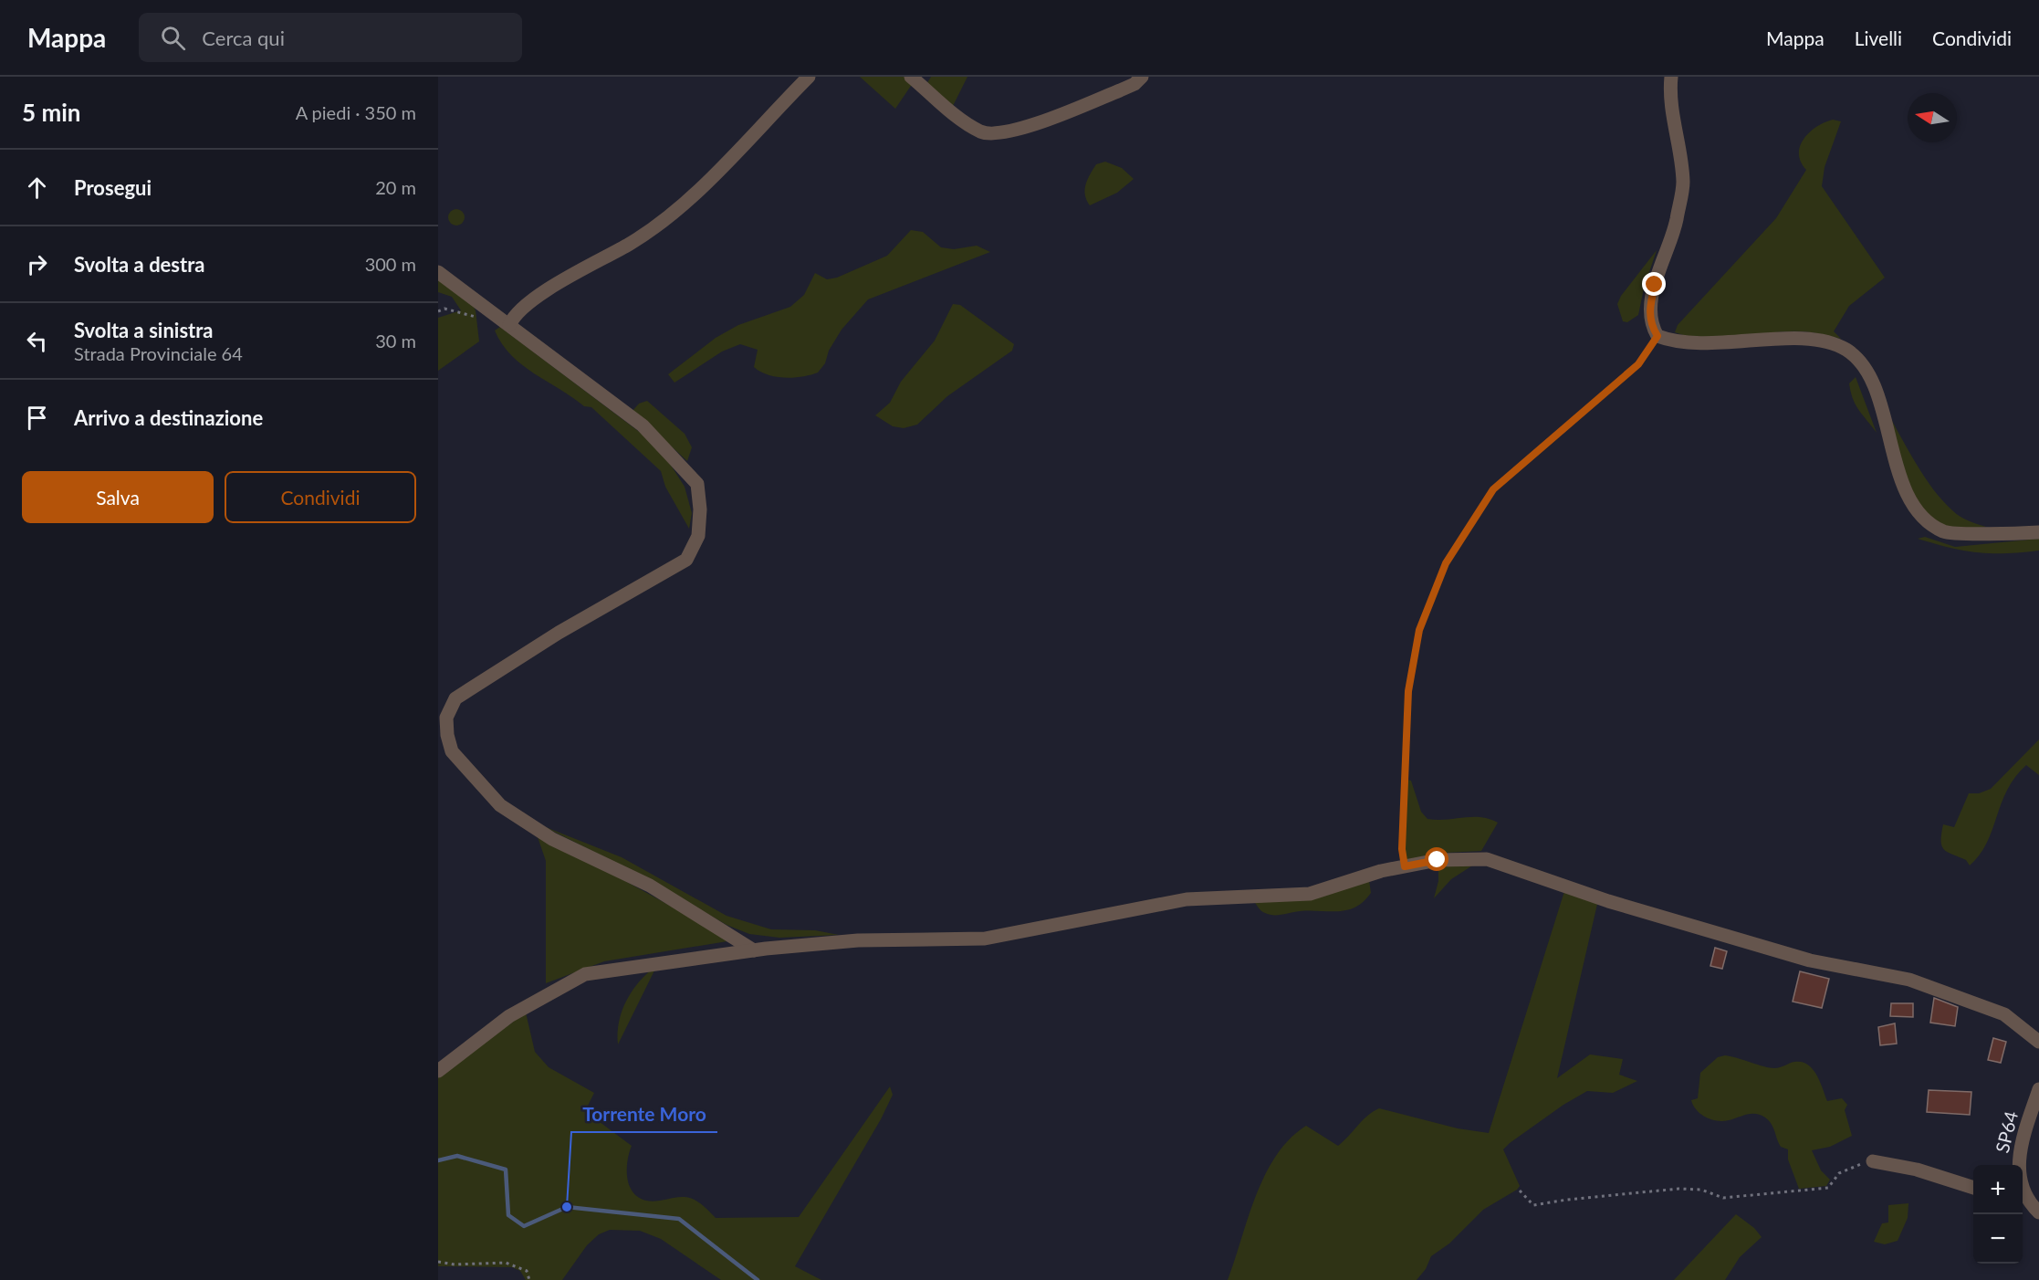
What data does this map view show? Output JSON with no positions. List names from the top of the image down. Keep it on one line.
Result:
{"streets":{"street":["SP64"]},"places":["Torrente Moro"],"north":"left","page":{"header":"Mappa","search":"Cerca qui","nav":["Mappa","Livelli","Condividi"],"heading":["5 min","A piedi · 350 m"],"list":[["Prosegui","20 m"],["Svolta a destra","300 m"],["Svolta a sinistra","Strada Provinciale 64","30 m"],"Arrivo a destinazione"],"buttons":["Salva","Condividi"],"map_buttons":["+","−"]}}
